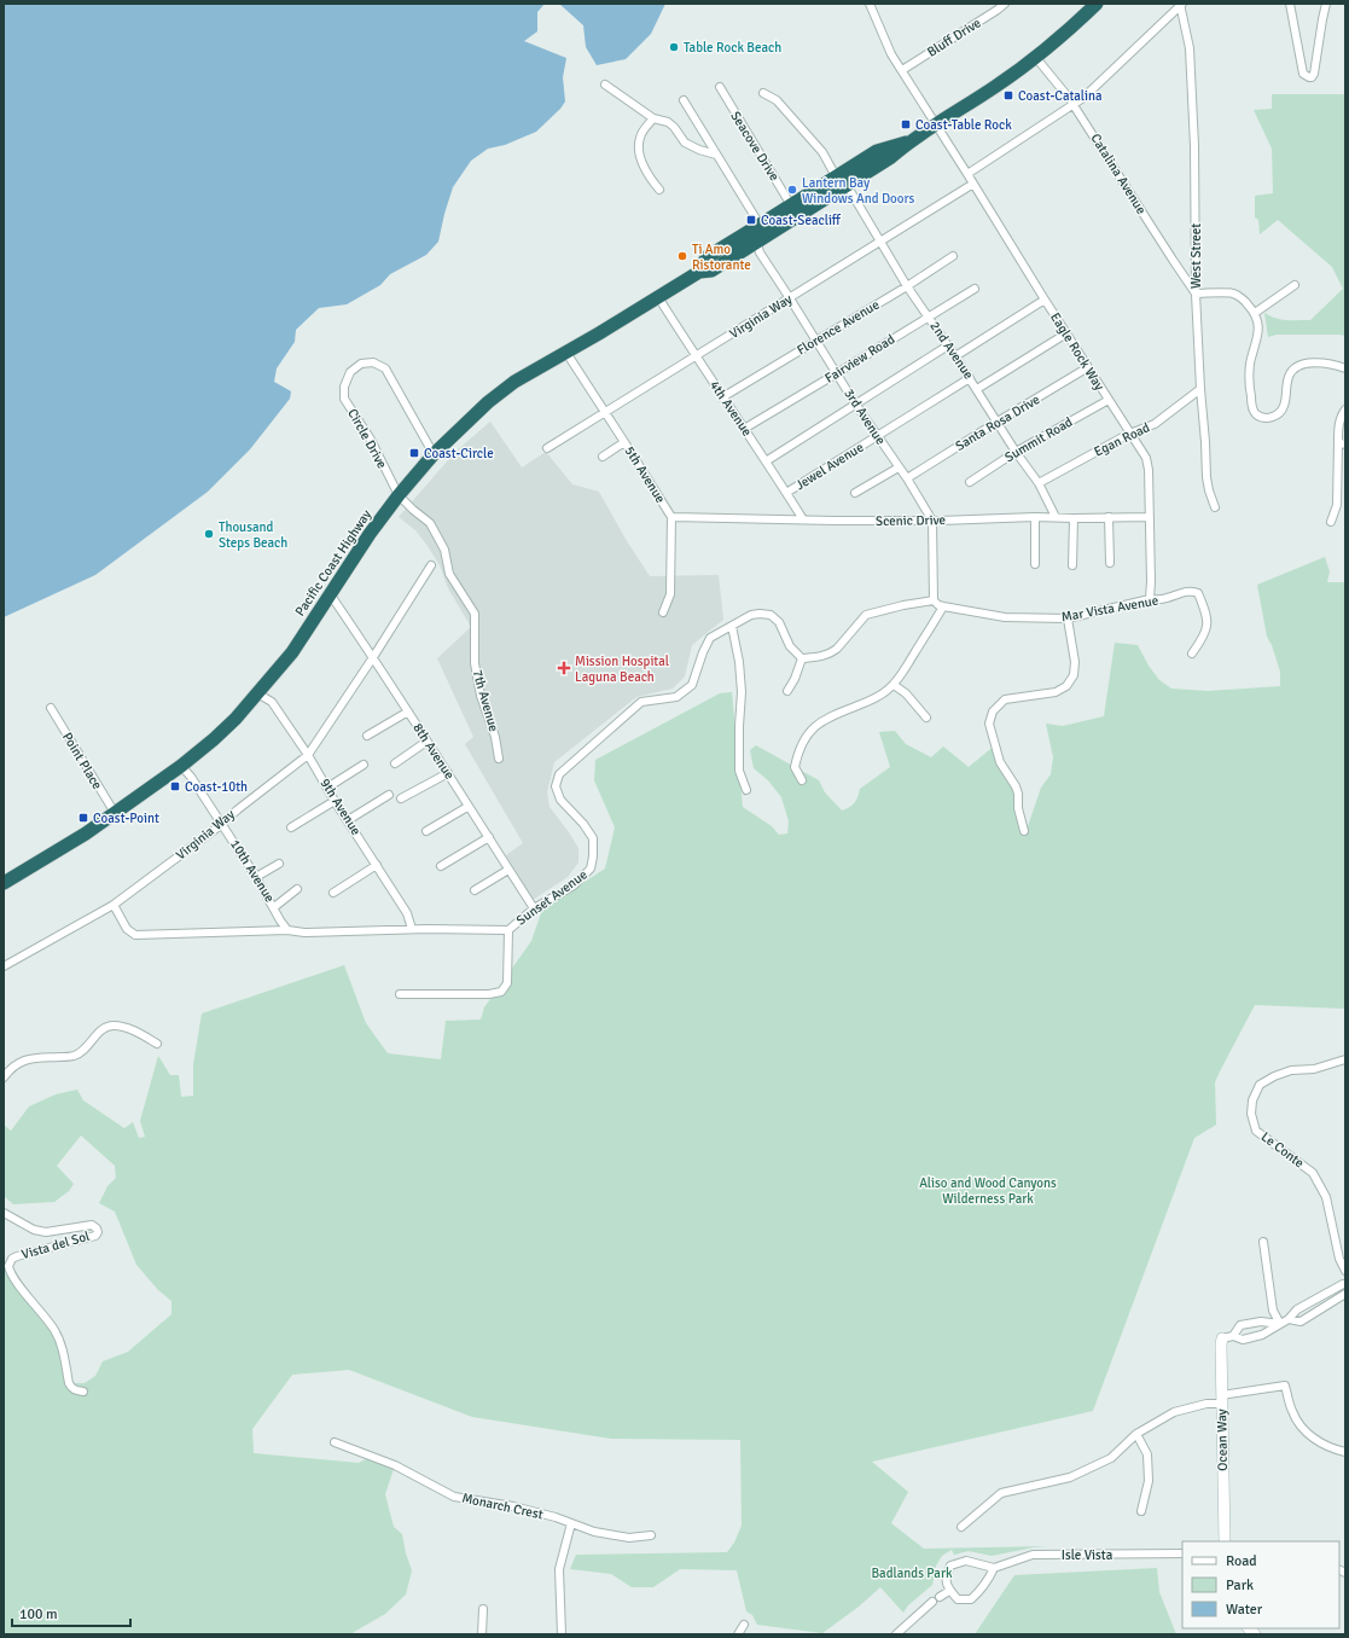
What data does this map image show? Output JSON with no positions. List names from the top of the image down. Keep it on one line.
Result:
{"streets":{"highway":["Pacific Coast Highway"],"street":["Bluff Drive","Seacove Drive","Catalina Avenue","West Street","Virginia Way","Florence Avenue","2nd Avenue","Eagle Rock Way","Fairview Road","4th Avenue","3rd Avenue","Santa Rosa Drive","Circle Drive","Summit Road","Egan Road","Jewel Avenue","5th Avenue","Scenic Drive","Mar Vista Avenue","7th Avenue","8th Avenue","Point Place","9th Avenue","10th Avenue","Sunset Avenue","Le Conte","Vista del Sol","Ocean Way","Monarch Crest","Isle Vista"]},"crossings":[["Bluff Drive","Eagle Rock Way"],["Seacove Drive","Pacific Coast Highway"],["Catalina Avenue","West Street"],["Catalina Avenue","Pacific Coast Highway"],["West Street","Egan Road"],["Virginia Way","2nd Avenue"],["Virginia Way","Eagle Rock Way"],["Virginia Way","4th Avenue"],["Virginia Way","3rd Avenue"],["Virginia Way","5th Avenue"],["Virginia Way","8th Avenue"],["Virginia Way","9th Avenue"],["Virginia Way","10th Avenue"],["Virginia Way","Sunset Avenue"],["Florence Avenue","2nd Avenue"],["Florence Avenue","4th Avenue"],["Florence Avenue","3rd Avenue"],["2nd Avenue","Fairview Road"],["2nd Avenue","Santa Rosa Drive"],["2nd Avenue","Summit Road"],["2nd Avenue","Egan Road"],["2nd Avenue","Jewel Avenue"],["2nd Avenue","Scenic Drive"],["2nd Avenue","Pacific Coast Highway"],["Eagle Rock Way","Santa Rosa Drive"],["Eagle Rock Way","Summit Road"],["Eagle Rock Way","Egan Road"],["Eagle Rock Way","Scenic Drive"],["Eagle Rock Way","Pacific Coast Highway"],["Eagle Rock Way","Mar Vista Avenue"],["Fairview Road","4th Avenue"],["Fairview Road","3rd Avenue"],["4th Avenue","Jewel Avenue"],["4th Avenue","Scenic Drive"],["4th Avenue","Pacific Coast Highway"],["3rd Avenue","Santa Rosa Drive"],["3rd Avenue","Jewel Avenue"],["3rd Avenue","Scenic Drive"],["3rd Avenue","Pacific Coast Highway"],["Circle Drive","Pacific Coast Highway"],["Circle Drive","7th Avenue"],["5th Avenue","Scenic Drive"],["5th Avenue","Pacific Coast Highway"],["Pacific Coast Highway","7th Avenue"],["Pacific Coast Highway","8th Avenue"],["Pacific Coast Highway","Point Place"],["Pacific Coast Highway","9th Avenue"],["Pacific Coast Highway","10th Avenue"],["8th Avenue","Sunset Avenue"],["9th Avenue","Sunset Avenue"],["10th Avenue","Sunset Avenue"]],"parks":["Aliso and Wood Canyons Wilderness Park","Badlands Park"],"places":{"other":["Table Rock Beach","Lantern Bay Windows And Doors","Ti Amo Ristorante","Thousand Steps Beach"],"transit":["Coast-Catalina","Coast-Table Rock","Coast-Seacliff","Coast-Circle","Coast-10th","Coast-Point"],"health":["Mission Hospital Laguna Beach"]},"legend":["Road","Park","Water"],"scale_bar":"100 m"}
